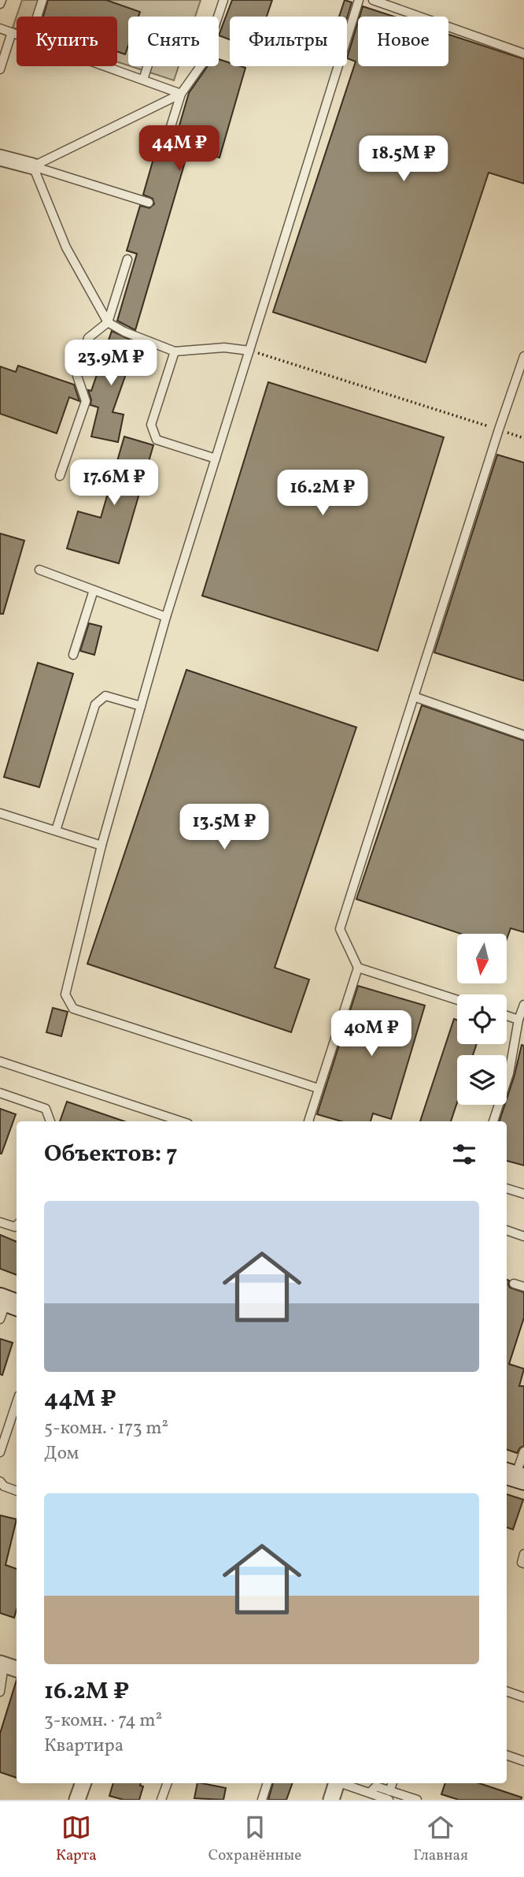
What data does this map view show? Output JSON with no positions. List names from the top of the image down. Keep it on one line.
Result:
{"north":"bottom","page":{"chip":["Купить","Снять","Фильтры","Новое"],"price":["44M ₽","18.5M ₽","23.9M ₽","17.6M ₽","16.2M ₽","13.5M ₽","40M ₽"],"heading":"Объектов: 7","list":[{"name":"44M ₽","note":"5-комн. · 173 m² · Дом"},{"name":"16.2M ₽","note":"3-комн. · 74 m² · Квартира"}],"tabs":["Карта","Сохранённые","Главная"]}}
